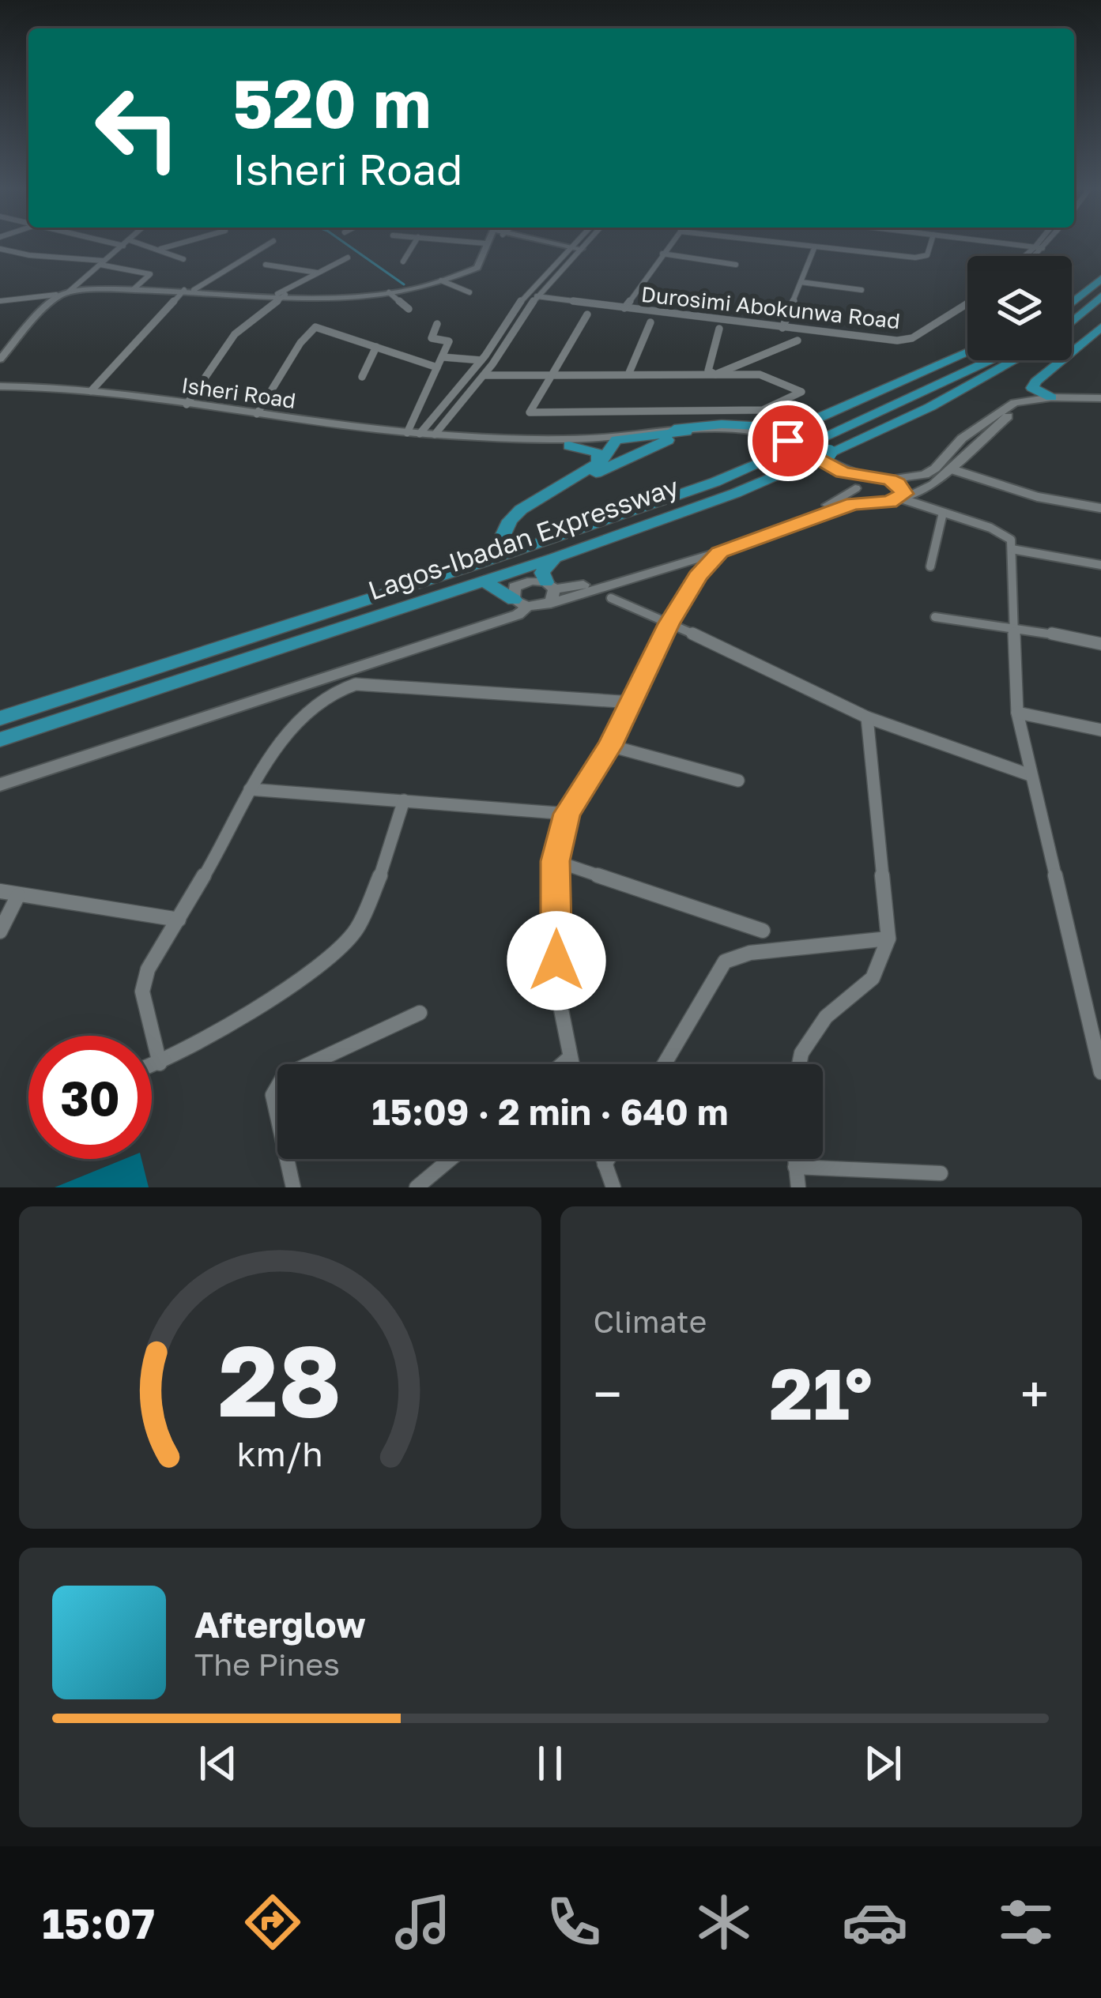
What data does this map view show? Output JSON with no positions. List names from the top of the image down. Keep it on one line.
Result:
{"streets":{"highway":["Lagos-Ibadan Expressway"],"main road":["Isheri Road"],"street":["Durosimi Abokunwa Road"]},"page":{"turn":["520 m","Isheri Road"],"limit":"30","trip":"15:09 · 2 min · 640 m","tile":"Climate","heat":["−","21°","+"],"song":["Afterglow","The Pines"],"tabs":"15:07","gauge":["28","km/h"]}}
